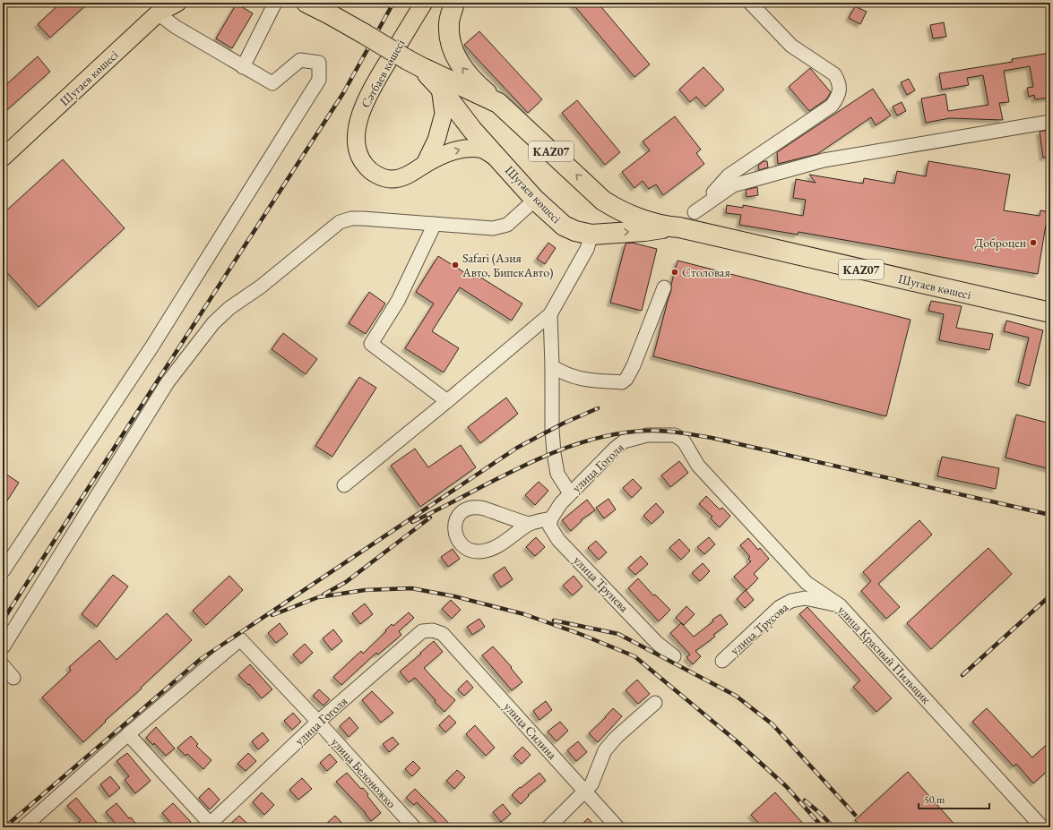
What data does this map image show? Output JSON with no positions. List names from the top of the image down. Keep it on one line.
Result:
{"streets":{"highway":["Шугаев көшесі","KAZ07"],"main road":["Сәтбаев көшесі"],"street":["улица Гоголя","улица Трунева","улица Трусова","улица Красный Пильщик","улица Силина","улица Белоножко"]},"crossings":[["Сәтбаев көшесі","Шугаев көшесі"],["Сәтбаев көшесі","KAZ07"],["Шугаев көшесі","KAZ07"],["улица Гоголя","улица Трунева"],["улица Гоголя","улица Красный Пильщик"],["улица Гоголя","улица Силина"],["улица Гоголя","улица Белоножко"],["улица Трусова","улица Красный Пильщик"]],"places":["Доброцен","Safari (Азия Авто, БипекАвто)","Столовая"],"scale_bar":"50 m"}
